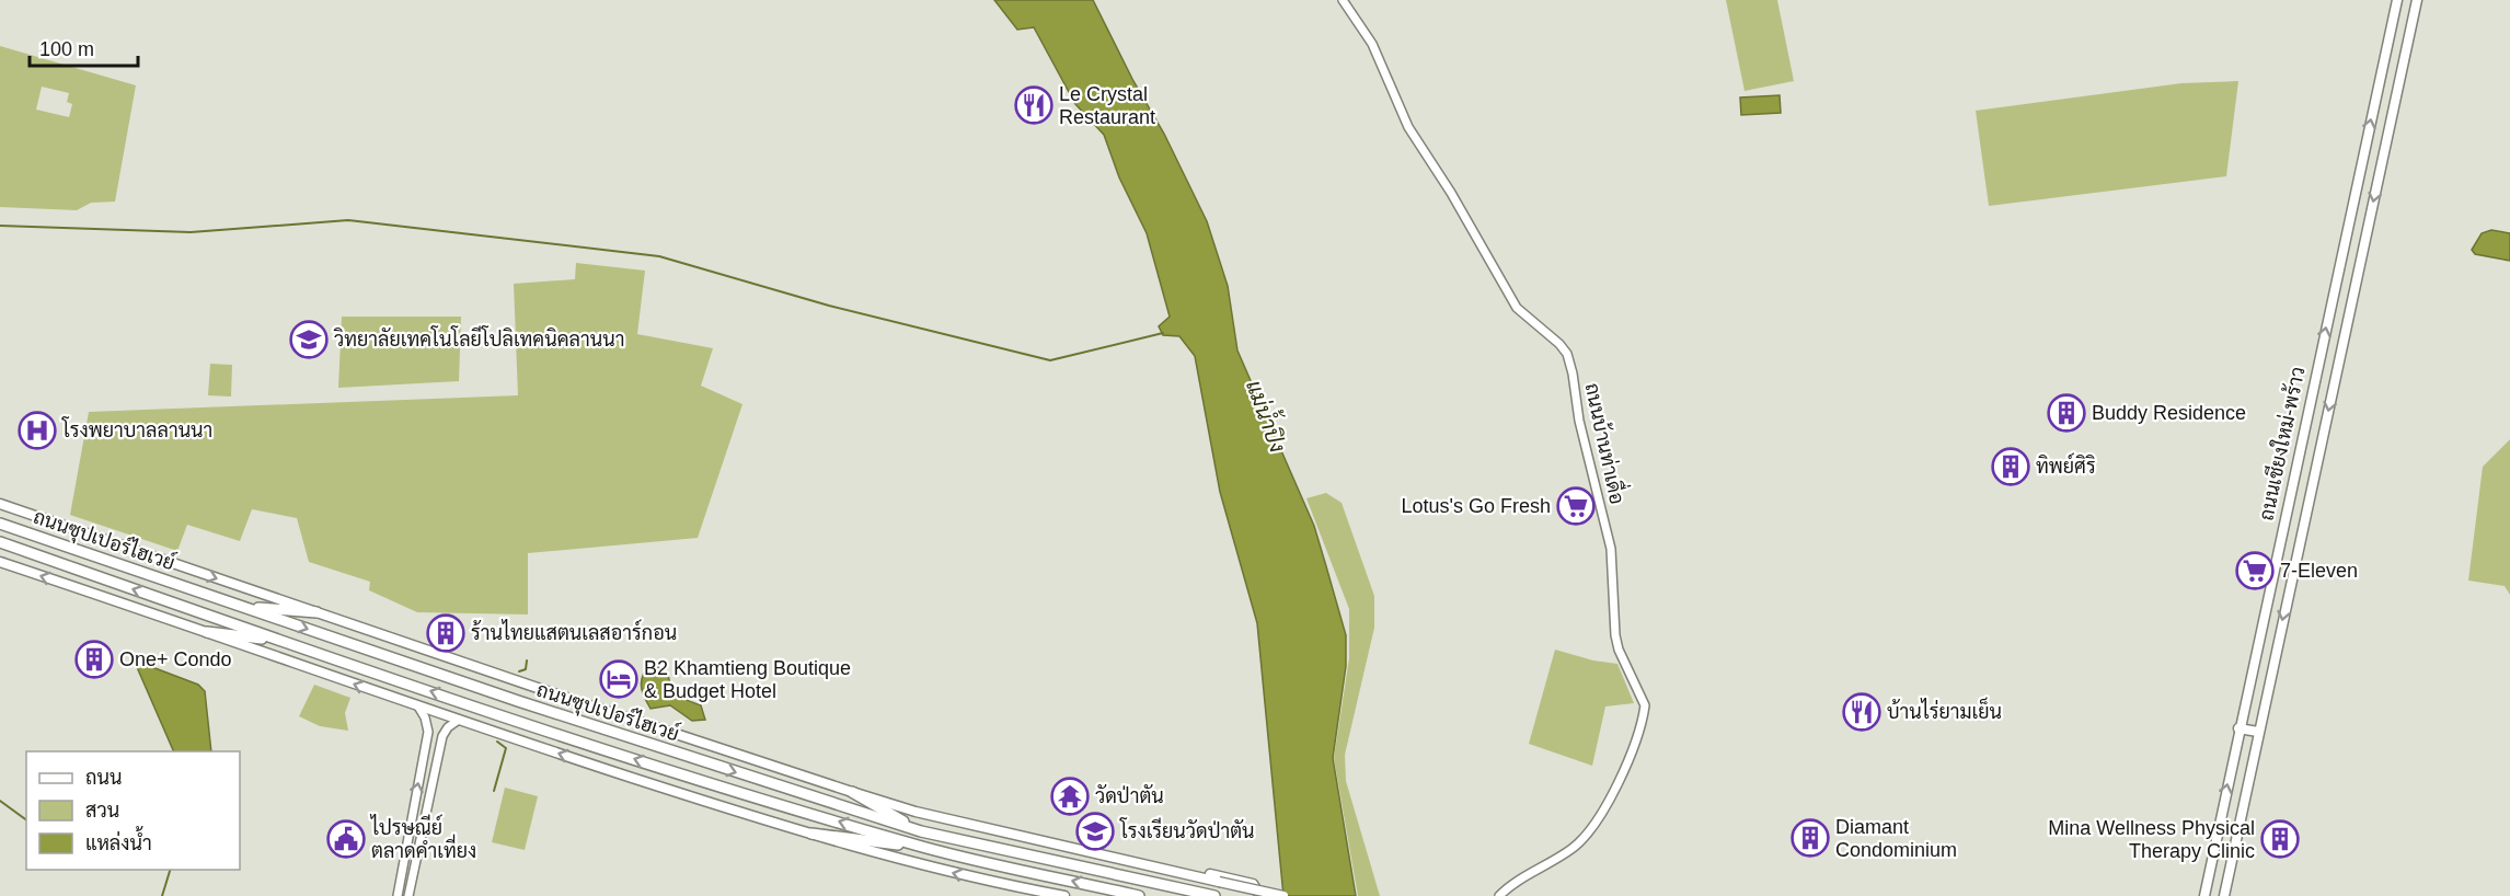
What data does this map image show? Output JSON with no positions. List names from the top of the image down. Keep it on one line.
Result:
{"streets":{"highway":["ถนนซุปเปอร์ไฮเวย์"],"main road":["ถนนเชียงใหม่-พร้าว"],"street":["ถนนบ้านท่าเดื่อ"]},"water":["แม่น้ำปิง"],"places":{"restaurant":["Le Crystal Restaurant","บ้านไร่ยามเย็น"],"school or university":["วิทยาลัยเทคโนโลยีโปลิเทคนิคลานนา","โรงเรียนวัดป่าตัน"],"building":["Buddy Residence","ทิพย์ศิริ","ร้านไทยแสตนเลสอาร์กอน","One+ Condo","Diamant Condominium","Mina Wellness Physical Therapy Clinic"],"hospital":["โรงพยาบาลลานนา"],"supermarket":["Lotus's Go Fresh","7-Eleven"],"hotel":["B2 Khamtieng Boutique & Budget Hotel"],"temple":["วัดป่าตัน"],"public building":["ไปรษณีย์ ตลาดคำเที่ยง"]},"legend":["ถนน","สวน","แหล่งน้ำ"],"scale_bar":"100 m"}
